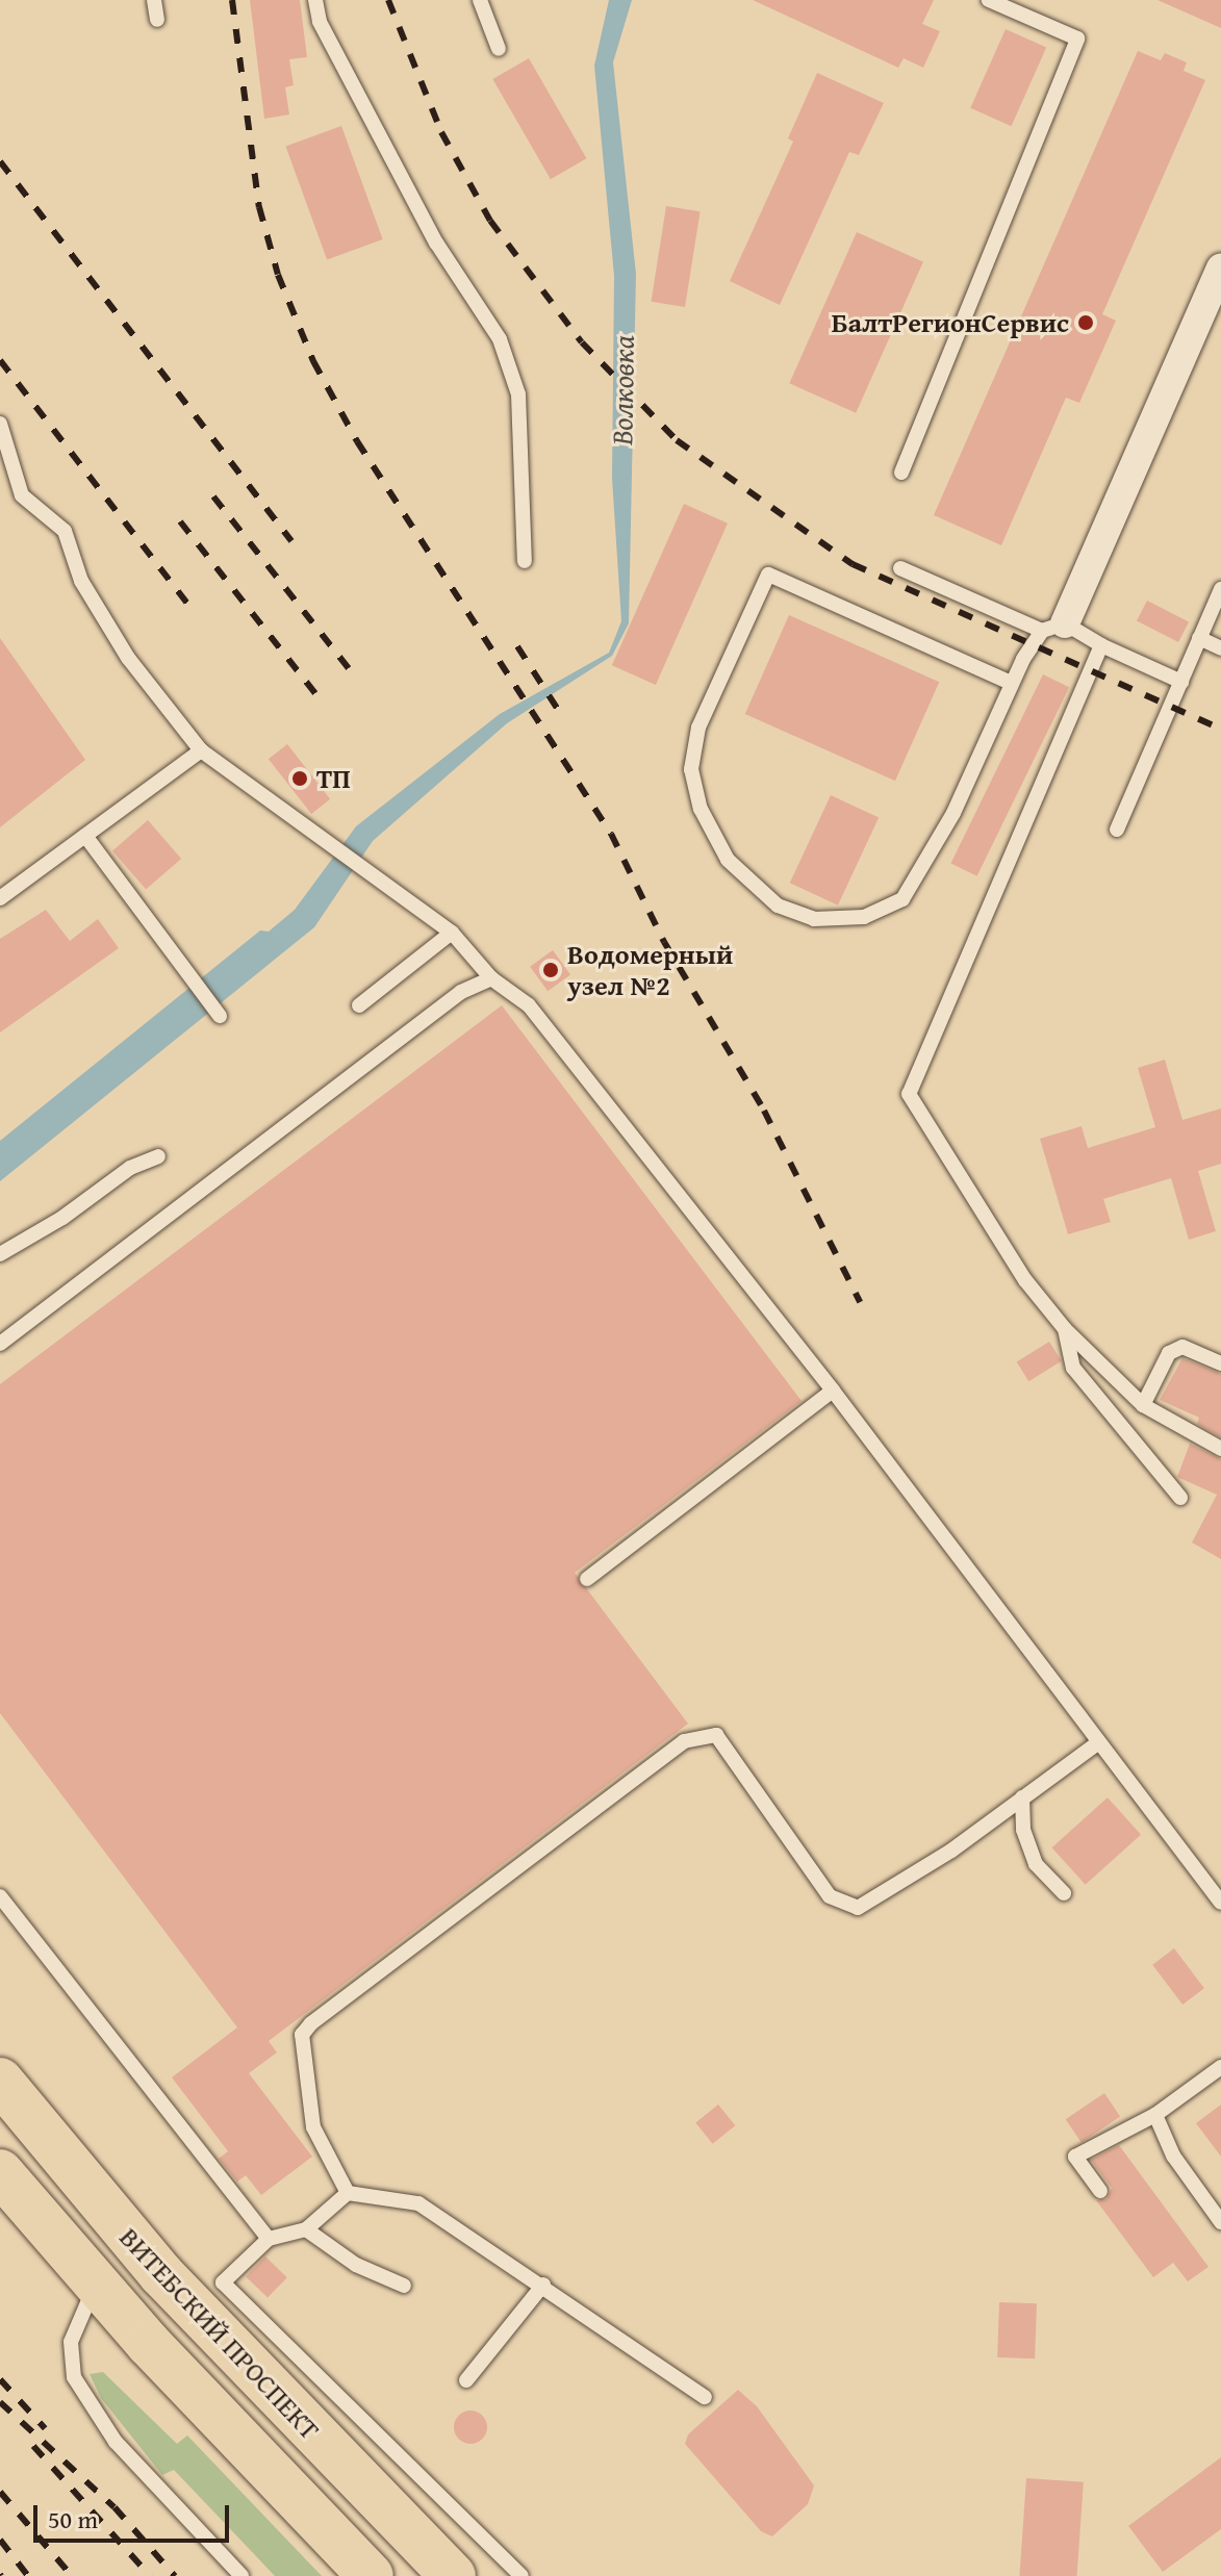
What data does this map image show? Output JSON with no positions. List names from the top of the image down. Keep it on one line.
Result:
{"streets":{"main road":["ВИТЕБСКИЙ ПРОСПЕКТ"]},"water":["Волковка"],"places":["БалтРегионСервис","ТП","Водомерный узел №2"],"scale_bar":"50 m"}
